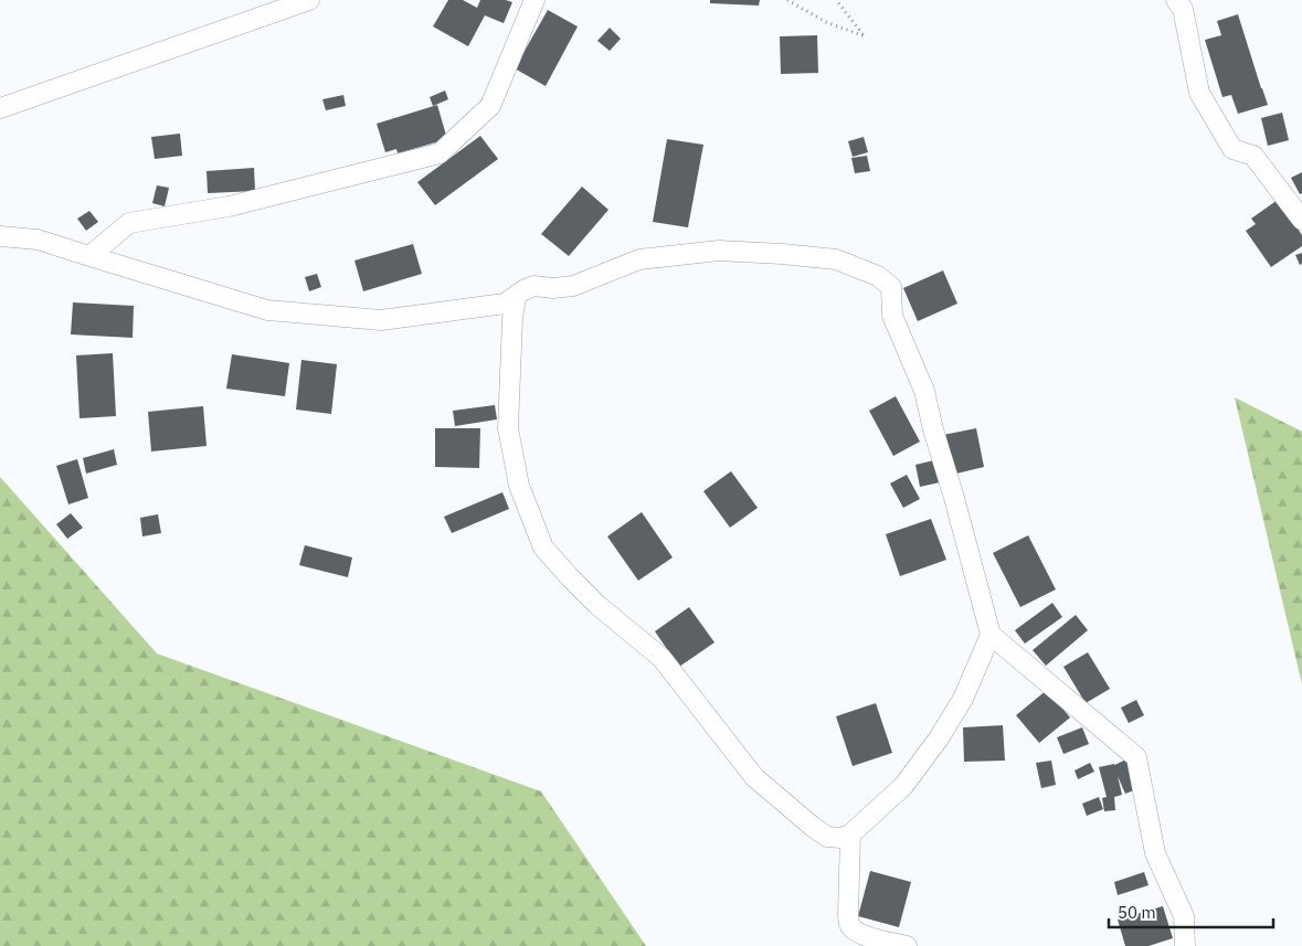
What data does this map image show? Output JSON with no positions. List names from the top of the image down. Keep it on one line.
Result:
{"scale_bar":"50 m"}
